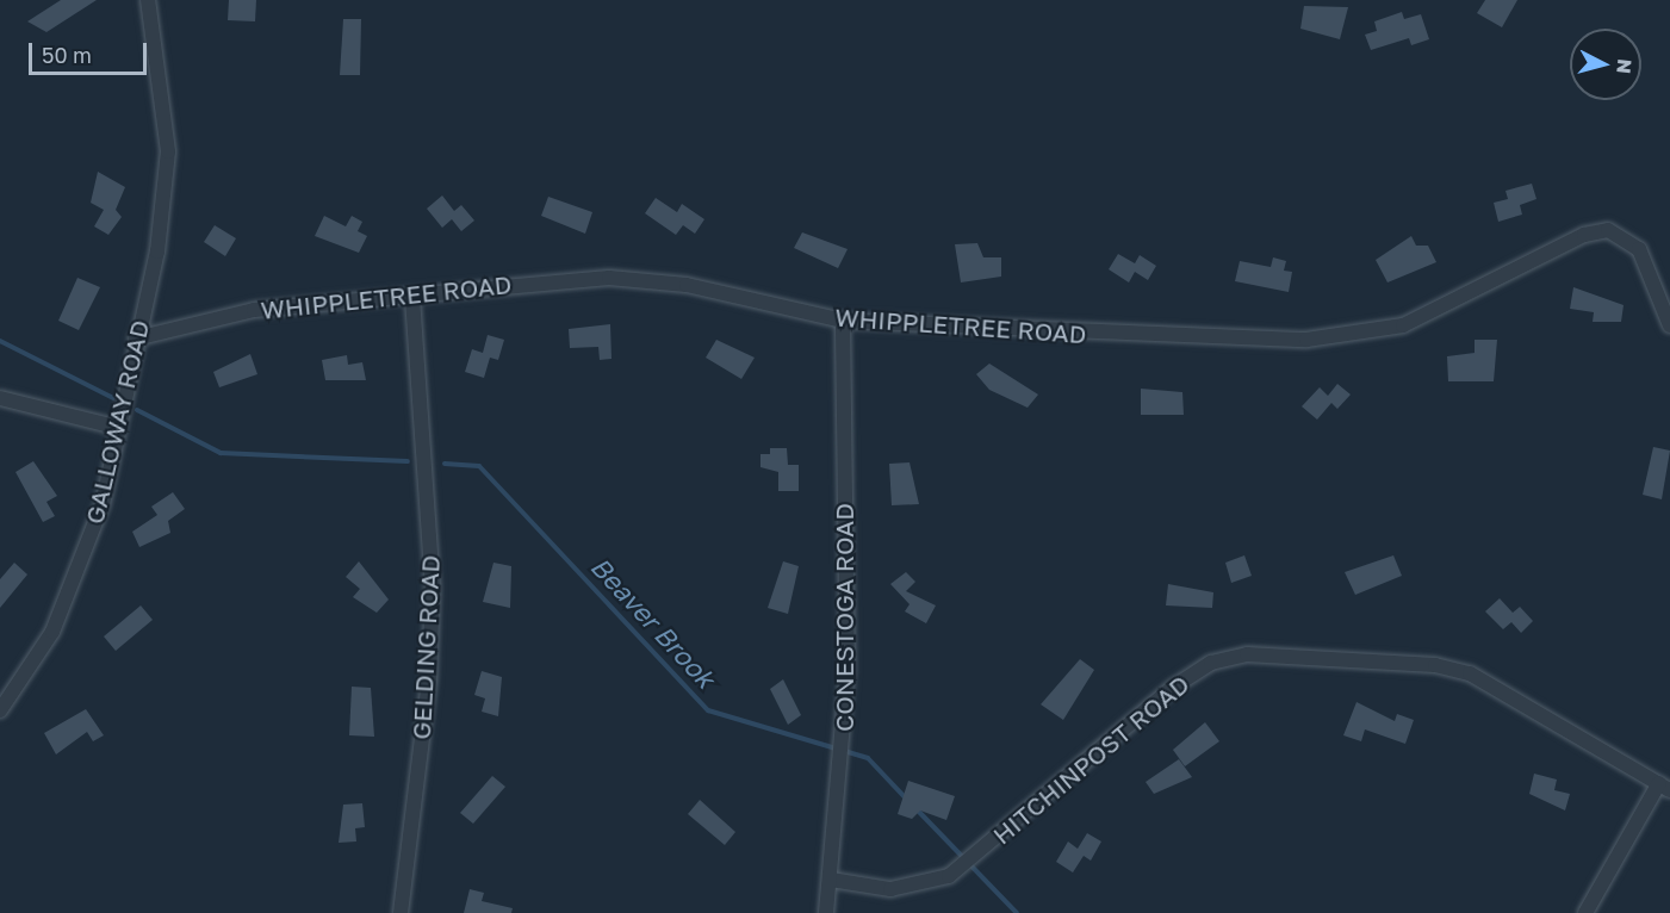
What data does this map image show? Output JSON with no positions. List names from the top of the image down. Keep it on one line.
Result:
{"streets":{"street":["WHIPPLETREE ROAD","GALLOWAY ROAD","CONESTOGA ROAD","GELDING ROAD","HITCHINPOST ROAD"]},"crossings":[["WHIPPLETREE ROAD","GALLOWAY ROAD"],["WHIPPLETREE ROAD","CONESTOGA ROAD"],["WHIPPLETREE ROAD","GELDING ROAD"],["CONESTOGA ROAD","HITCHINPOST ROAD"]],"water":["Beaver Brook"],"scale_bar":"50 m","north":"right"}
